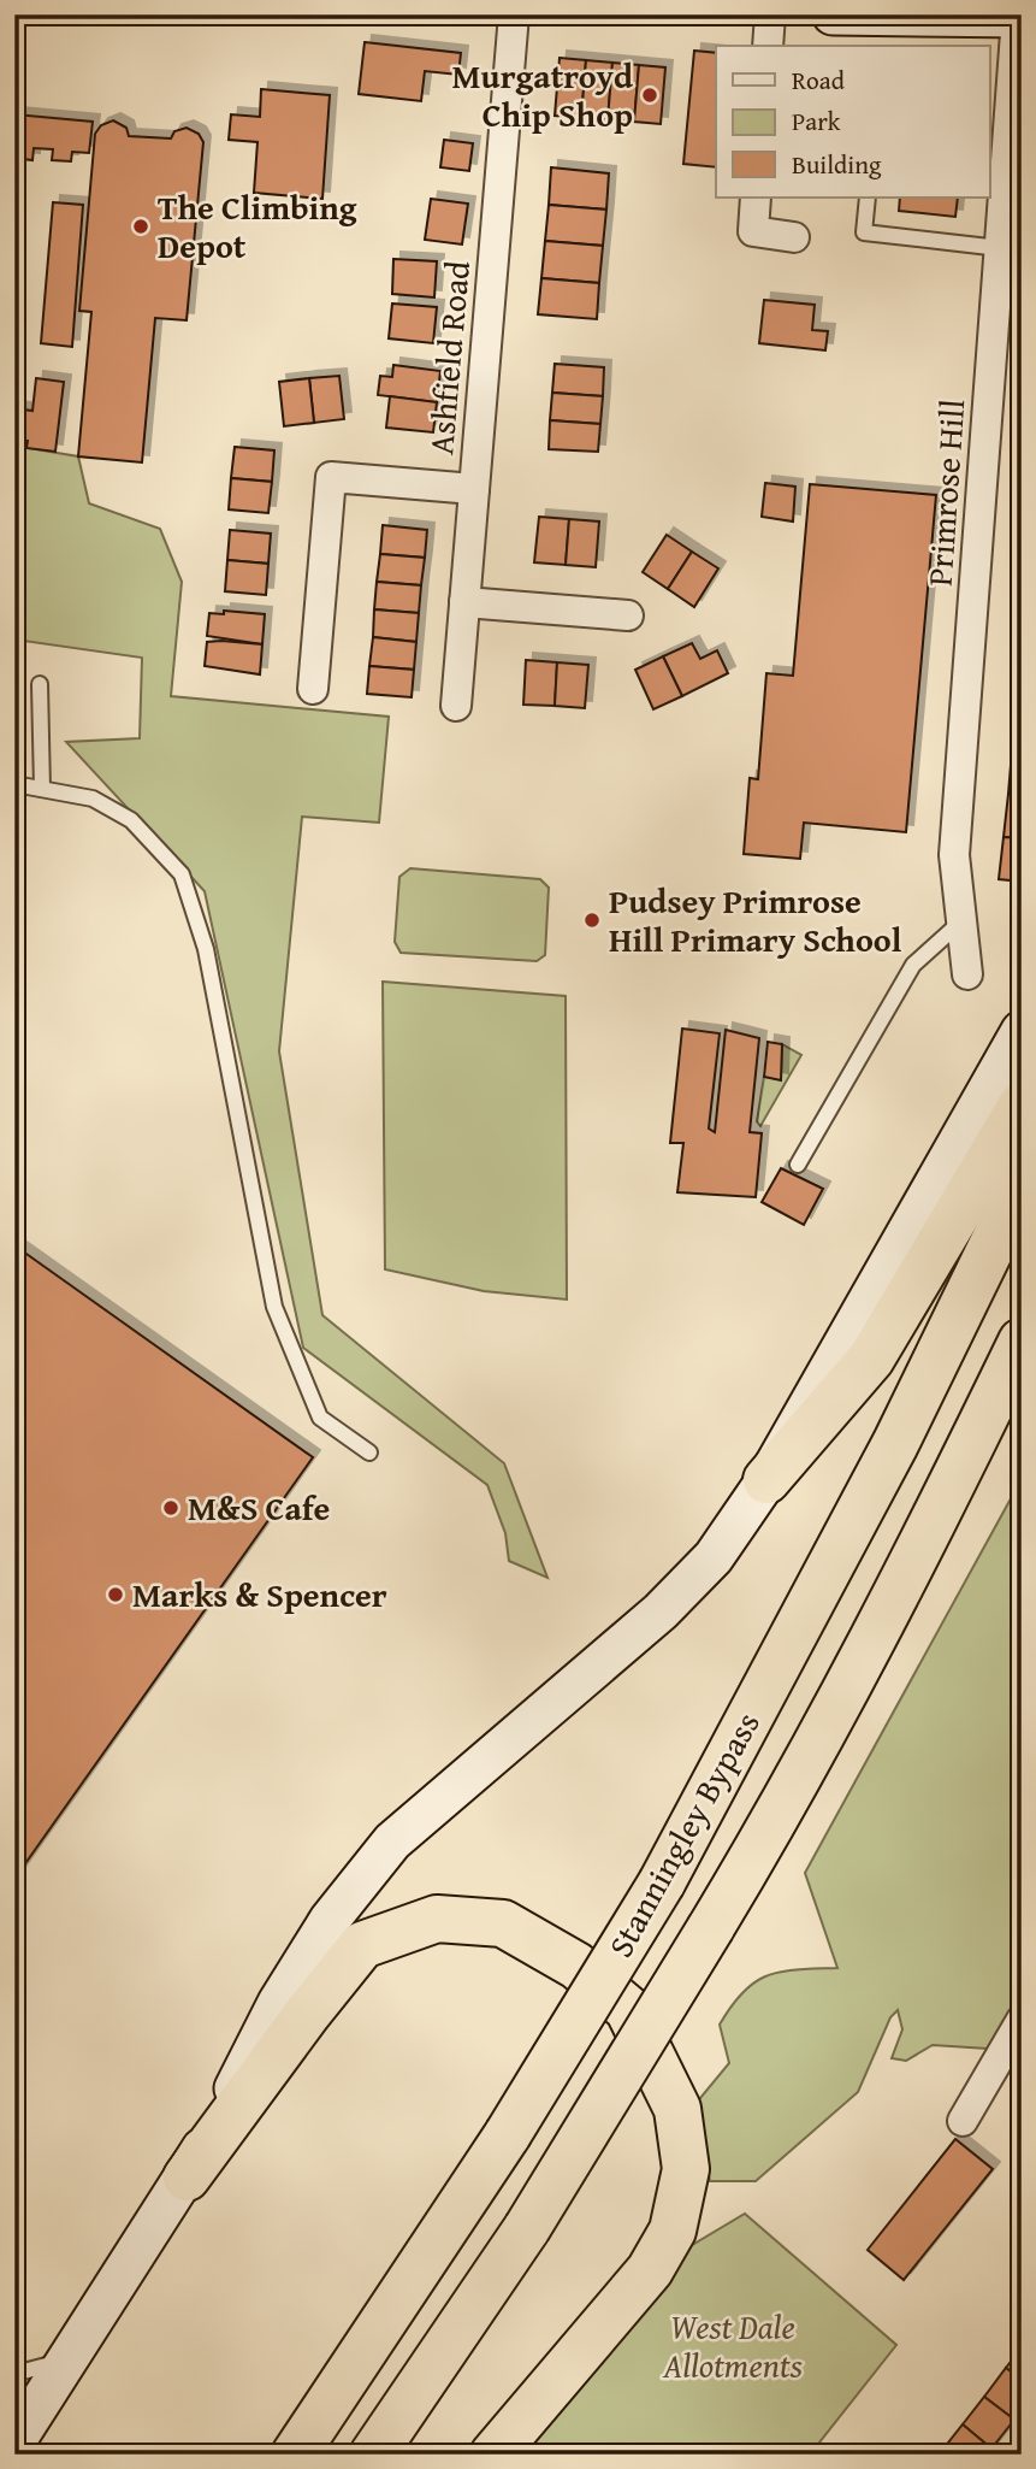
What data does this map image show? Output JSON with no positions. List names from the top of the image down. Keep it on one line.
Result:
{"streets":{"highway":["Stanningley Bypass"],"street":["Ashfield Road","Primrose Hill"]},"parks":["West Dale Allotments"],"places":["Murgatroyd Chip Shop","The Climbing Depot","Pudsey Primrose Hill Primary School","M&S Cafe","Marks & Spencer"],"legend":["Road","Park","Building"]}
